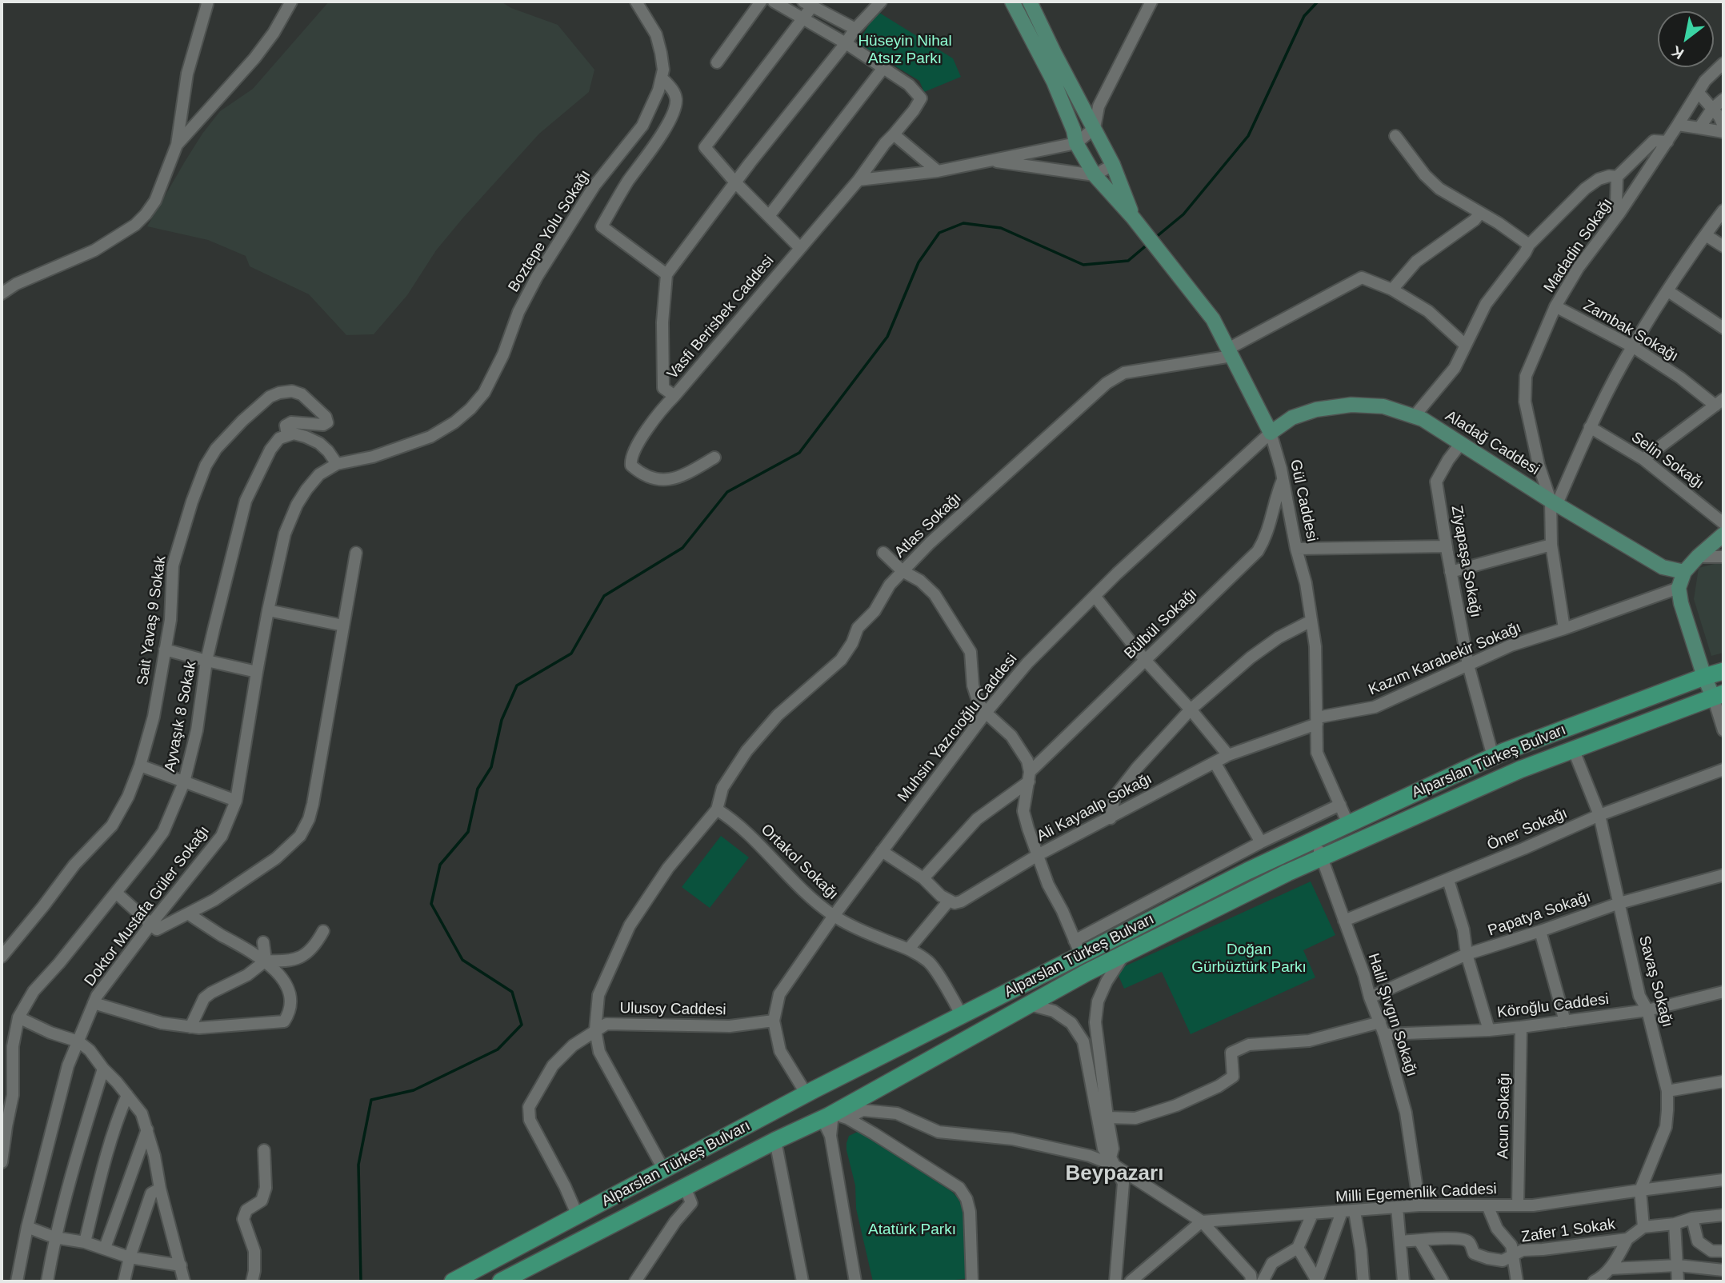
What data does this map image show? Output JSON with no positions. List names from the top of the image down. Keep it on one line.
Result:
{"streets":{"highway":["Alparslan Türkeş Bulvarı"],"main road":["Aladağ Caddesi","Gül Caddesi"],"street":["Boztepe Yolu Sokağı","Madadin Sokağı","Vasfi Berisbek Caddesi","Zambak Sokağı","Selin Sokağı","Atlas Sokağı","Ziyapaşa Sokağı","Sait Yavaş 9 Sokak","Bülbül Sokağı","Kazım Karabekir Sokağı","Ayvaşık 8 Sokak","Muhsin Yazıcıoğlu Caddesi","Ali Kayaalp Sokağı","Öner Sokağı","Ortakol Sokağı","Doktor Mustafa Güler Sokağı","Papatya Sokağı","Savaş Sokağı","Köroğlu Caddesi","Ulusoy Caddesi","Halil Şıvgın Sokağı","Acun Sokağı","Milli Egemenlik Caddesi","Zafer 1 Sokak"]},"crossings":[["Boztepe Yolu Sokağı","Doktor Mustafa Güler Sokağı"],["Madadin Sokağı","Zambak Sokağı"],["Madadin Sokağı","Aladağ Caddesi"],["Aladağ Caddesi","Gül Caddesi"],["Aladağ Caddesi","Ziyapaşa Sokağı"],["Aladağ Caddesi","Muhsin Yazıcıoğlu Caddesi"],["Gül Caddesi","Atlas Sokağı"],["Gül Caddesi","Bülbül Sokağı"],["Gül Caddesi","Kazım Karabekir Sokağı"],["Gül Caddesi","Muhsin Yazıcıoğlu Caddesi"],["Gül Caddesi","Alparslan Türkeş Bulvarı"],["Gül Caddesi","Ali Kayaalp Sokağı"],["Atlas Sokağı","Ortakol Sokağı"],["Atlas Sokağı","Ulusoy Caddesi"],["Ziyapaşa Sokağı","Kazım Karabekir Sokağı"],["Ziyapaşa Sokağı","Alparslan Türkeş Bulvarı"],["Sait Yavaş 9 Sokak","Ayvaşık 8 Sokak"],["Kazım Karabekir Sokağı","Ali Kayaalp Sokağı"],["Muhsin Yazıcıoğlu Caddesi","Alparslan Türkeş Bulvarı"],["Muhsin Yazıcıoğlu Caddesi","Ortakol Sokağı"],["Muhsin Yazıcıoğlu Caddesi","Ulusoy Caddesi"],["Alparslan Türkeş Bulvarı","Ortakol Sokağı"],["Alparslan Türkeş Bulvarı","Savaş Sokağı"],["Alparslan Türkeş Bulvarı","Halil Şıvgın Sokağı"],["Öner Sokağı","Savaş Sokağı"],["Öner Sokağı","Halil Şıvgın Sokağı"],["Ortakol Sokağı","Ulusoy Caddesi"],["Papatya Sokağı","Savaş Sokağı"],["Papatya Sokağı","Halil Şıvgın Sokağı"],["Savaş Sokağı","Köroğlu Caddesi"],["Savaş Sokağı","Milli Egemenlik Caddesi"],["Köroğlu Caddesi","Halil Şıvgın Sokağı"],["Köroğlu Caddesi","Acun Sokağı"],["Halil Şıvgın Sokağı","Milli Egemenlik Caddesi"],["Acun Sokağı","Milli Egemenlik Caddesi"]],"districts":["Beypazarı"],"parks":["Hüseyin Nihal Atsız Parkı","Doğan Gürbüztürk Parkı","Atatürk Parkı"],"north":"bottom left"}
